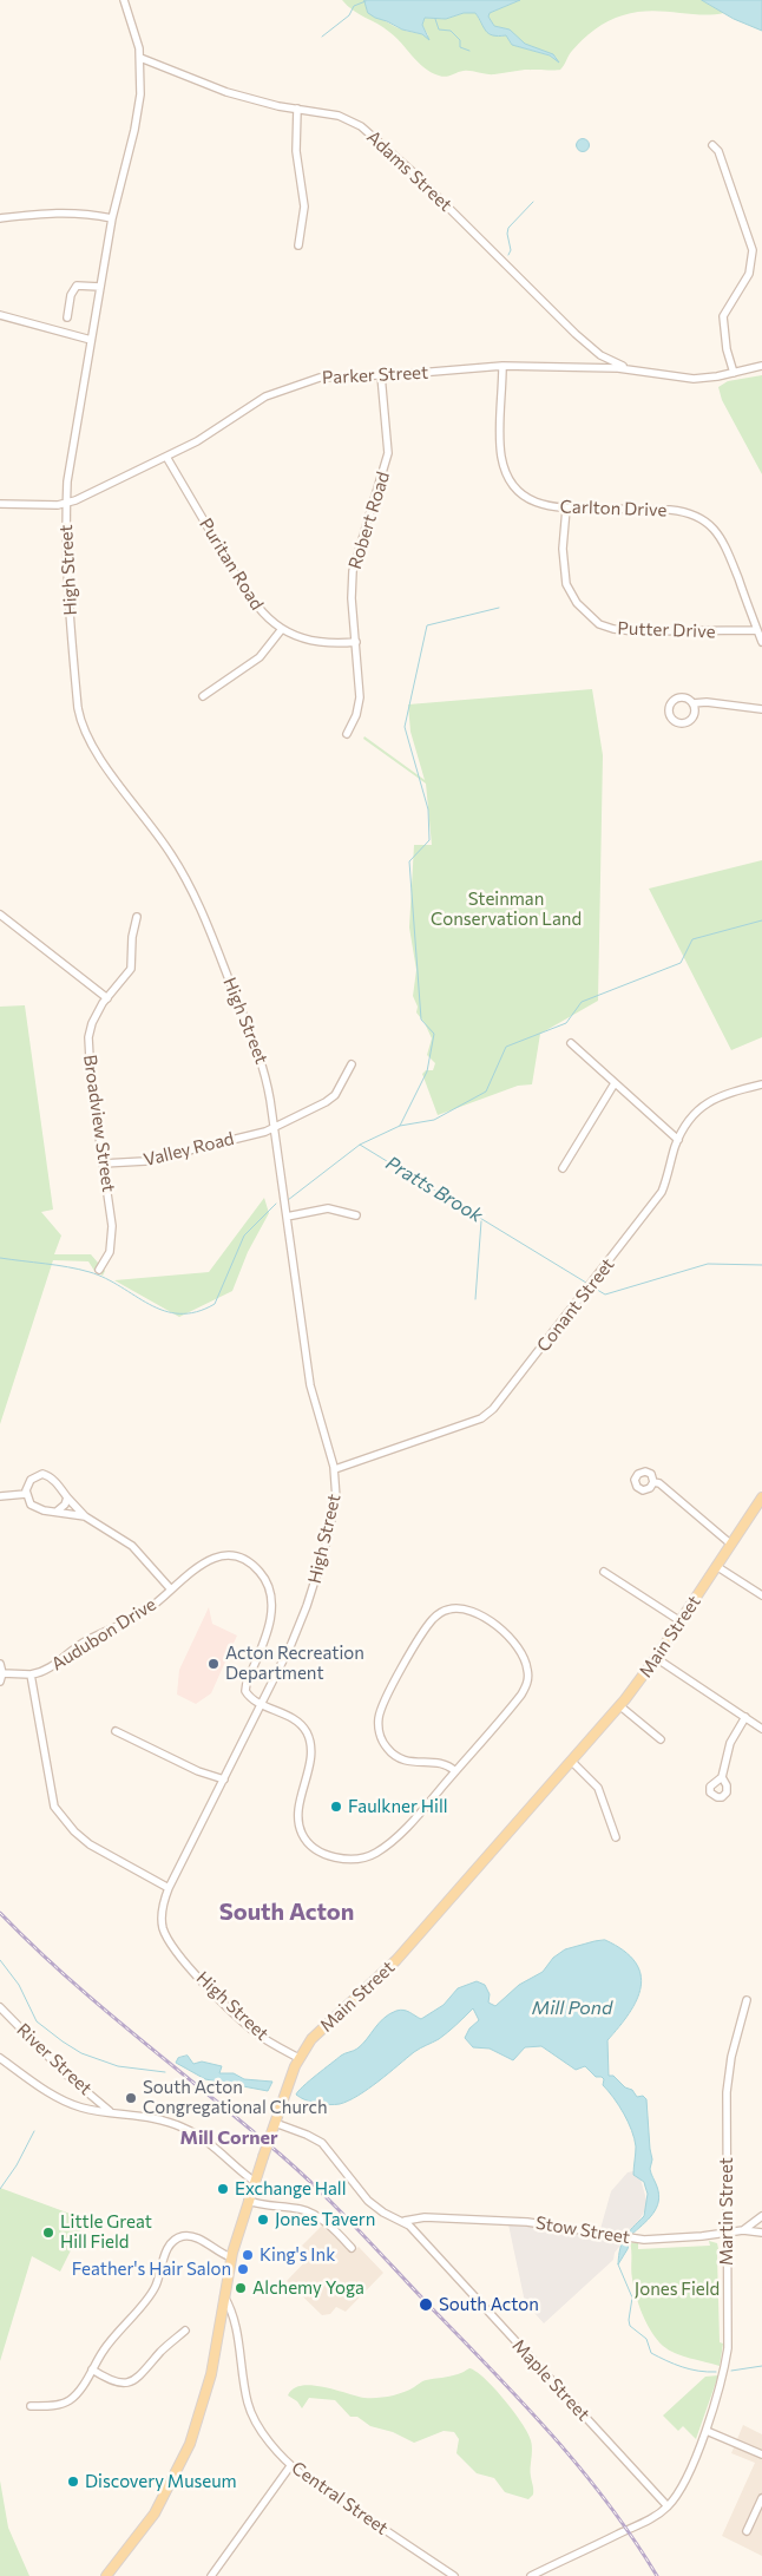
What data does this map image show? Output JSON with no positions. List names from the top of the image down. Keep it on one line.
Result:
{"streets":{"main road":["Main Street"],"street":["Adams Street","Parker Street","Carlton Drive","Robert Road","Puritan Road","High Street","Putter Drive","Broadview Street","Valley Road","Conant Street","Audubon Drive","River Street","Martin Street","Stow Street","Maple Street","Central Street"]},"crossings":[["Adams Street","Parker Street"],["Adams Street","High Street"],["Parker Street","Carlton Drive"],["Parker Street","Robert Road"],["Parker Street","Puritan Road"],["Parker Street","High Street"],["Carlton Drive","Putter Drive"],["Robert Road","Puritan Road"],["High Street","Valley Road"],["High Street","Conant Street"],["High Street","Audubon Drive"],["High Street","Main Street"],["Broadview Street","Valley Road"],["Main Street","Maple Street"],["Main Street","Central Street"],["Martin Street","Stow Street"],["Martin Street","Maple Street"],["Stow Street","Maple Street"]],"districts":["South Acton","Mill Corner"],"water":["Pratts Brook","Mill Pond"],"parks":["Steinman Conservation Land","Jones Field"],"places":["Acton Recreation Department","Faulkner Hill","South Acton Congregational Church","Exchange Hall","Jones Tavern","Little Great Hill Field","King's Ink","Feather's Hair Salon","Alchemy Yoga","South Acton","Discovery Museum"]}
